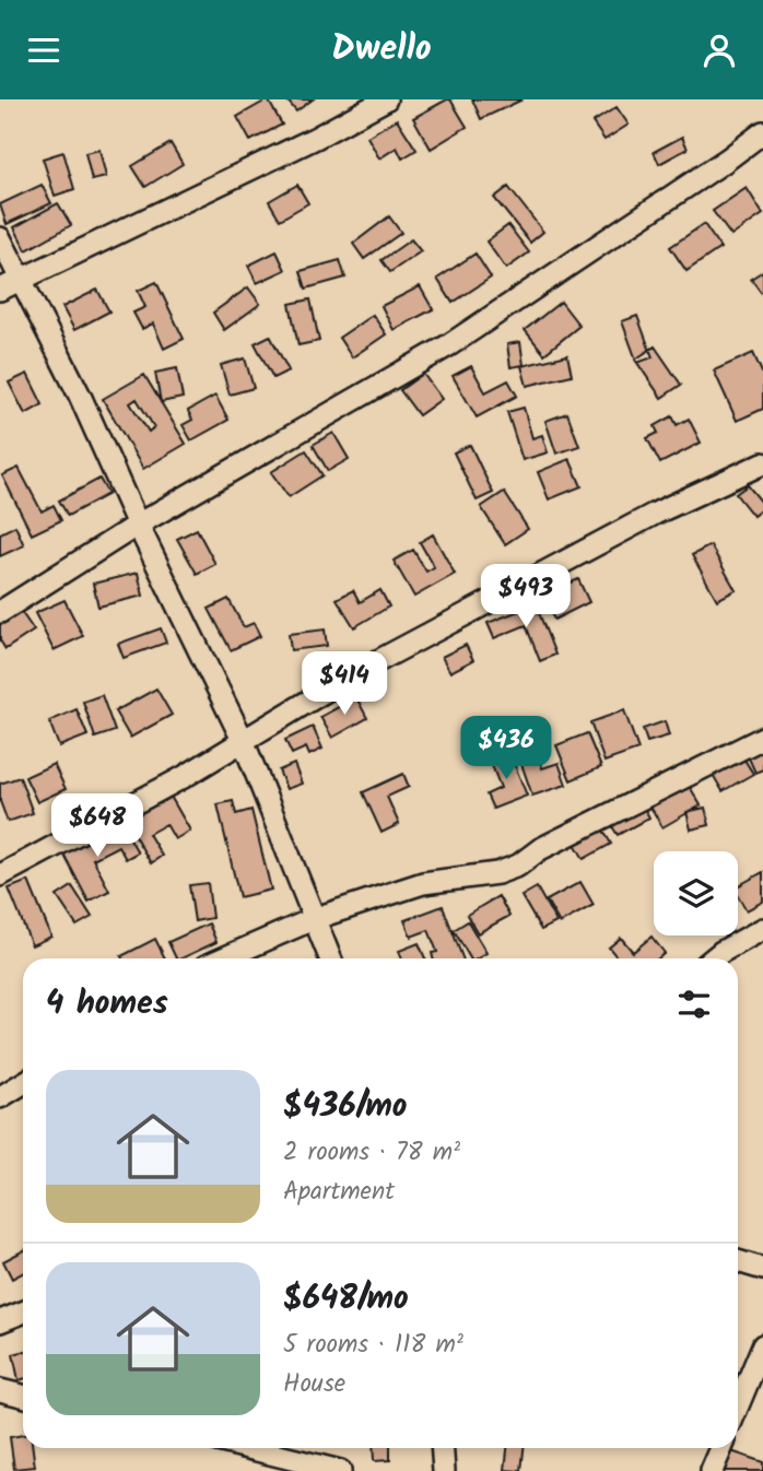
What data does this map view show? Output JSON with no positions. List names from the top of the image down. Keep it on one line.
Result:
{"page":{"header":"Dwello","price":["$493","$414","$436","$648"],"heading":"4 homes","list":[{"name":"$436/mo","note":"2 rooms · 78 m² · Apartment"},{"name":"$648/mo","note":"5 rooms · 118 m² · House"}]}}
